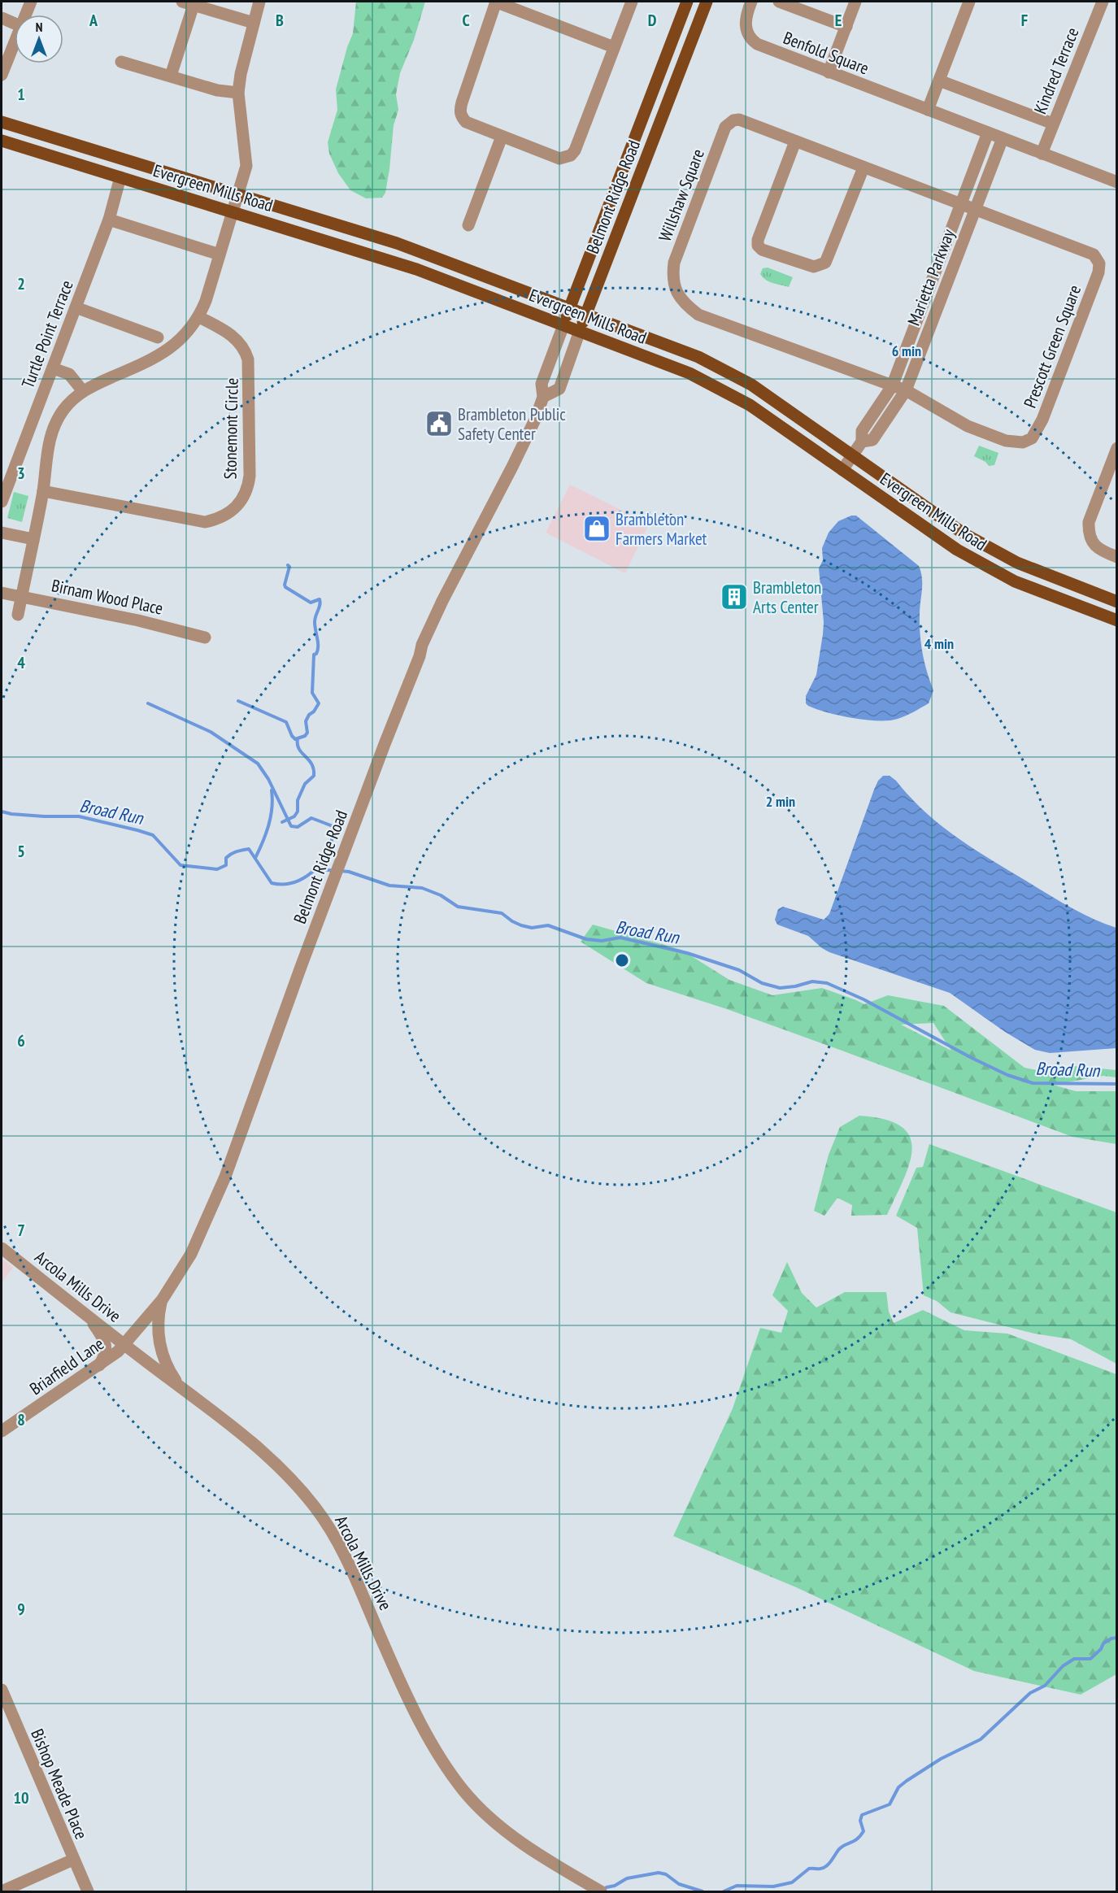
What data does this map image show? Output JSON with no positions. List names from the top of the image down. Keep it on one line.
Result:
{"streets":{"main road":["Evergreen Mills Road","Belmont Ridge Road"],"street":["Benfold Square","Kindred Terrace","Willshaw Square","Marietta Parkway","Turtle Point Terrace","Prescott Green Square","Stonemont Circle","Birnam Wood Place","Arcola Mills Drive","Briarfield Lane","Bishop Meade Place"]},"crossings":[["Benfold Square","Kindred Terrace"],["Benfold Square","Marietta Parkway"],["Evergreen Mills Road","Belmont Ridge Road"],["Evergreen Mills Road","Marietta Parkway"],["Evergreen Mills Road","Turtle Point Terrace"],["Willshaw Square","Marietta Parkway"],["Willshaw Square","Prescott Green Square"],["Belmont Ridge Road","Arcola Mills Drive"],["Belmont Ridge Road","Briarfield Lane"],["Marietta Parkway","Prescott Green Square"],["Arcola Mills Drive","Briarfield Lane"]],"water":["Broad Run"],"places":{"public building":["Brambleton Public Safety Center"],"shop":["Brambleton Farmers Market"],"building":["Brambleton Arts Center"]},"north":"top","grid":{"columns":["A","B","C","D","E","F"],"rows":["1","2","3","4","5","6","7","8","9","10"]},"rings":["6 min","4 min","2 min"]}
